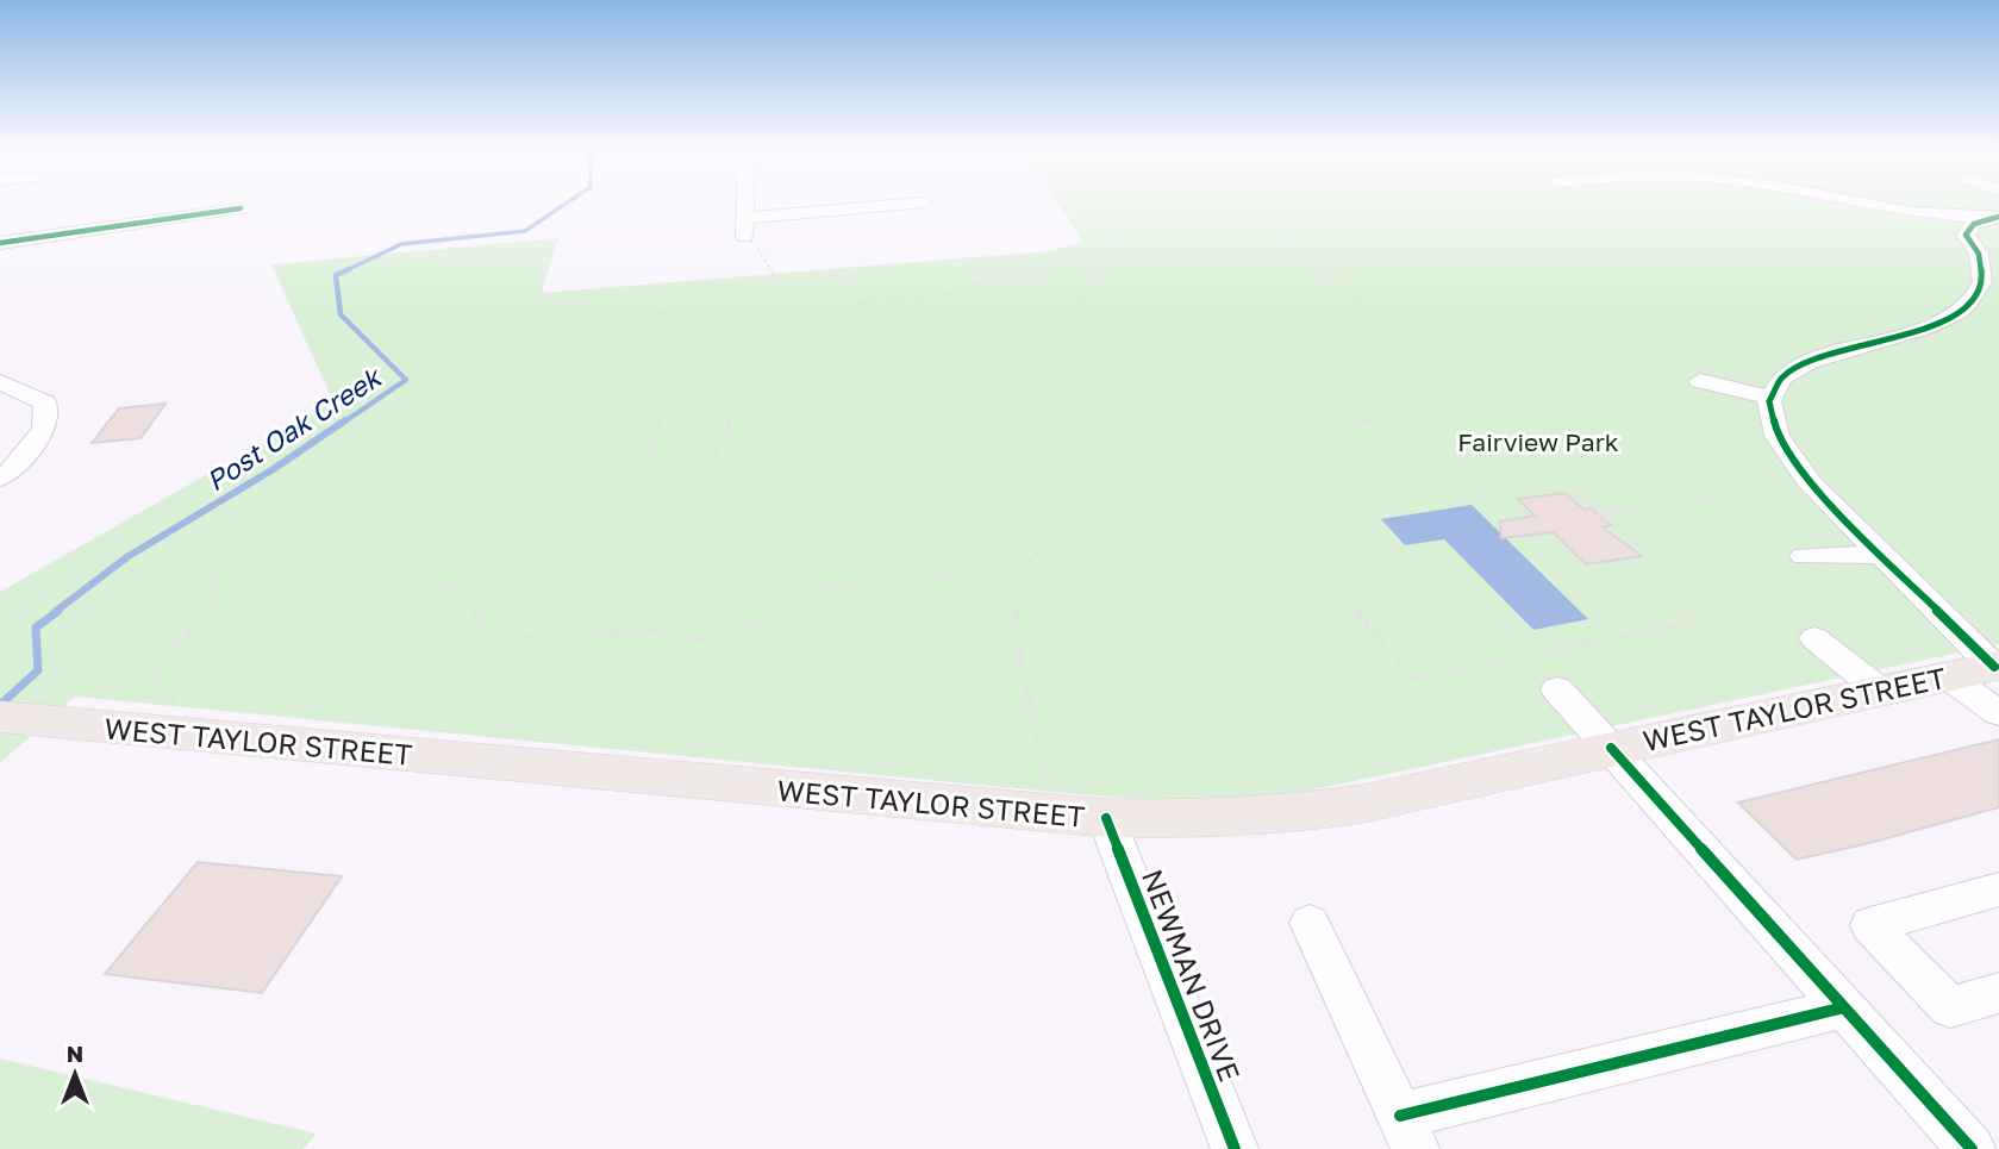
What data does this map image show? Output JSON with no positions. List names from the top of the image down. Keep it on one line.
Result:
{"streets":{"main road":["WEST TAYLOR STREET"],"street":["NEWMAN DRIVE"]},"crossings":[["WEST TAYLOR STREET","NEWMAN DRIVE"]],"water":["Post Oak Creek"],"parks":["Fairview Park"],"north":"top"}
